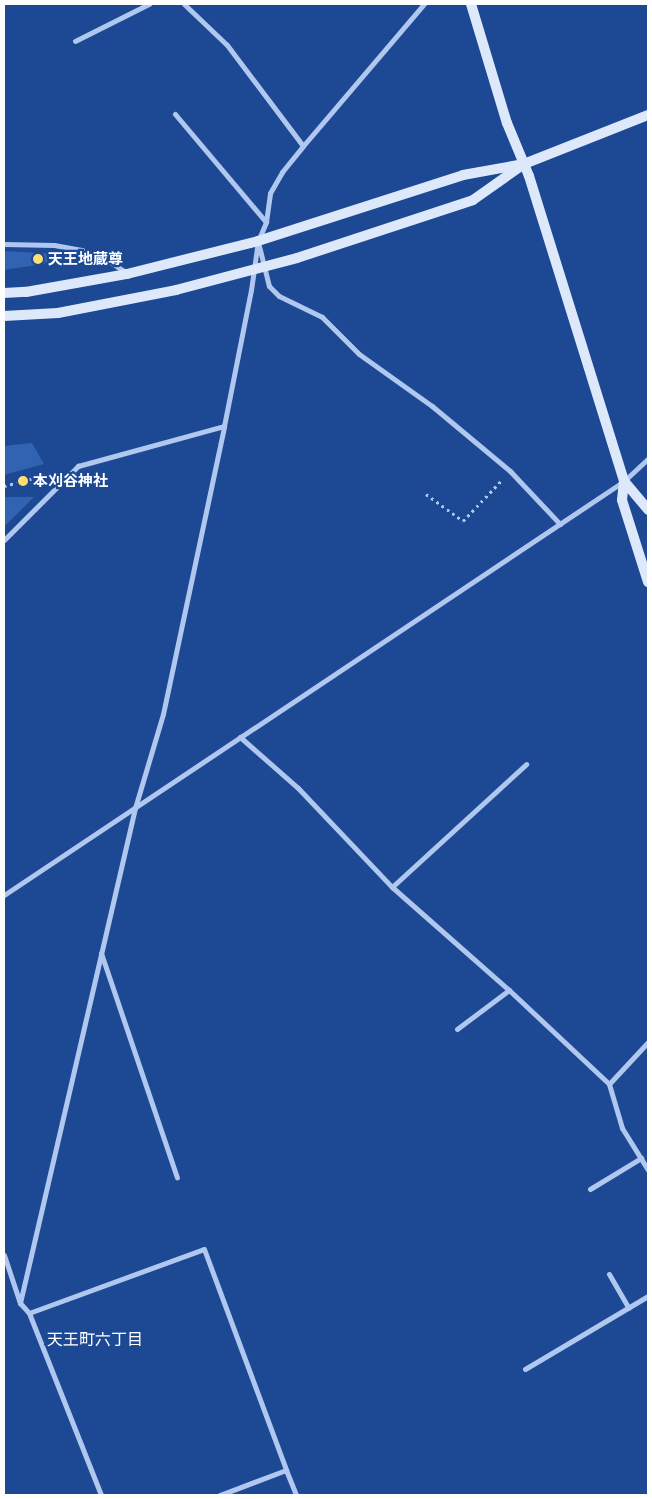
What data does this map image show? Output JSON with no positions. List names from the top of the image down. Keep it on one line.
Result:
{"districts":["天王町六丁目"],"places":["天王地蔵尊","本刈谷神社"]}
